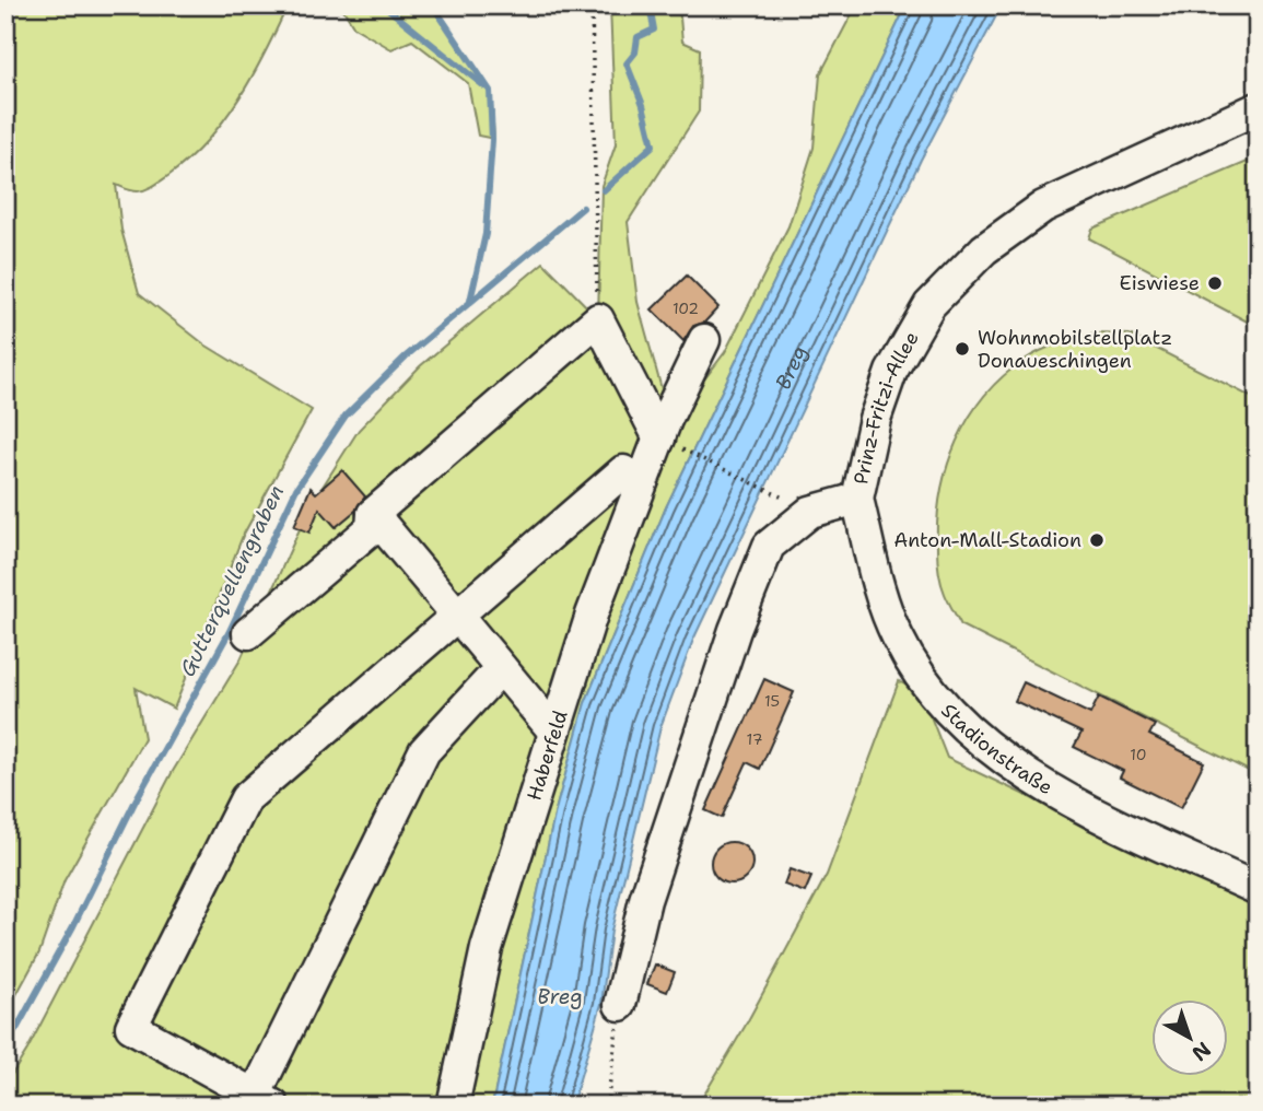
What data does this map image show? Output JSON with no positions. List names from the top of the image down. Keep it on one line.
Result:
{"streets":{"street":["Prinz-Fritzi-Allee","Stadionstraße","Haberfeld"]},"crossings":[["Prinz-Fritzi-Allee","Stadionstraße"]],"water":["Breg","Gutterquellengraben"],"places":["Eiswiese","Wohnmobilstellplatz Donaueschingen","Anton-Mall-Stadion"],"house_numbers":["102","15","17","10"],"north":"bottom right"}
